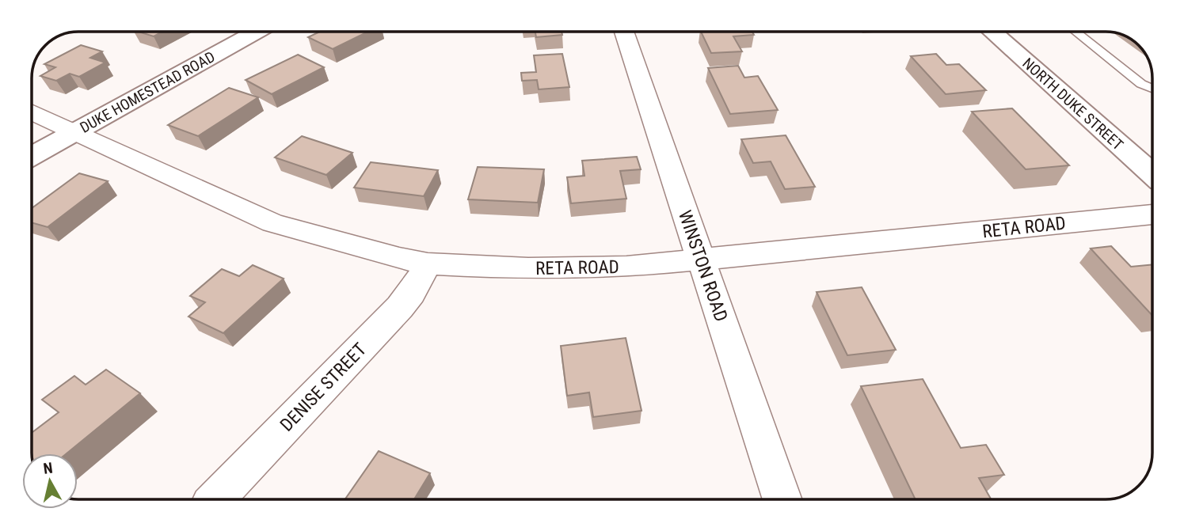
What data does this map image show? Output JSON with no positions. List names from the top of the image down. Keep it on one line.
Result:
{"streets":{"main road":["DUKE HOMESTEAD ROAD","NORTH DUKE STREET"],"street":["RETA ROAD","WINSTON ROAD","DENISE STREET"]},"crossings":[["DUKE HOMESTEAD ROAD","RETA ROAD"],["RETA ROAD","WINSTON ROAD"],["RETA ROAD","DENISE STREET"]],"north":"top"}
